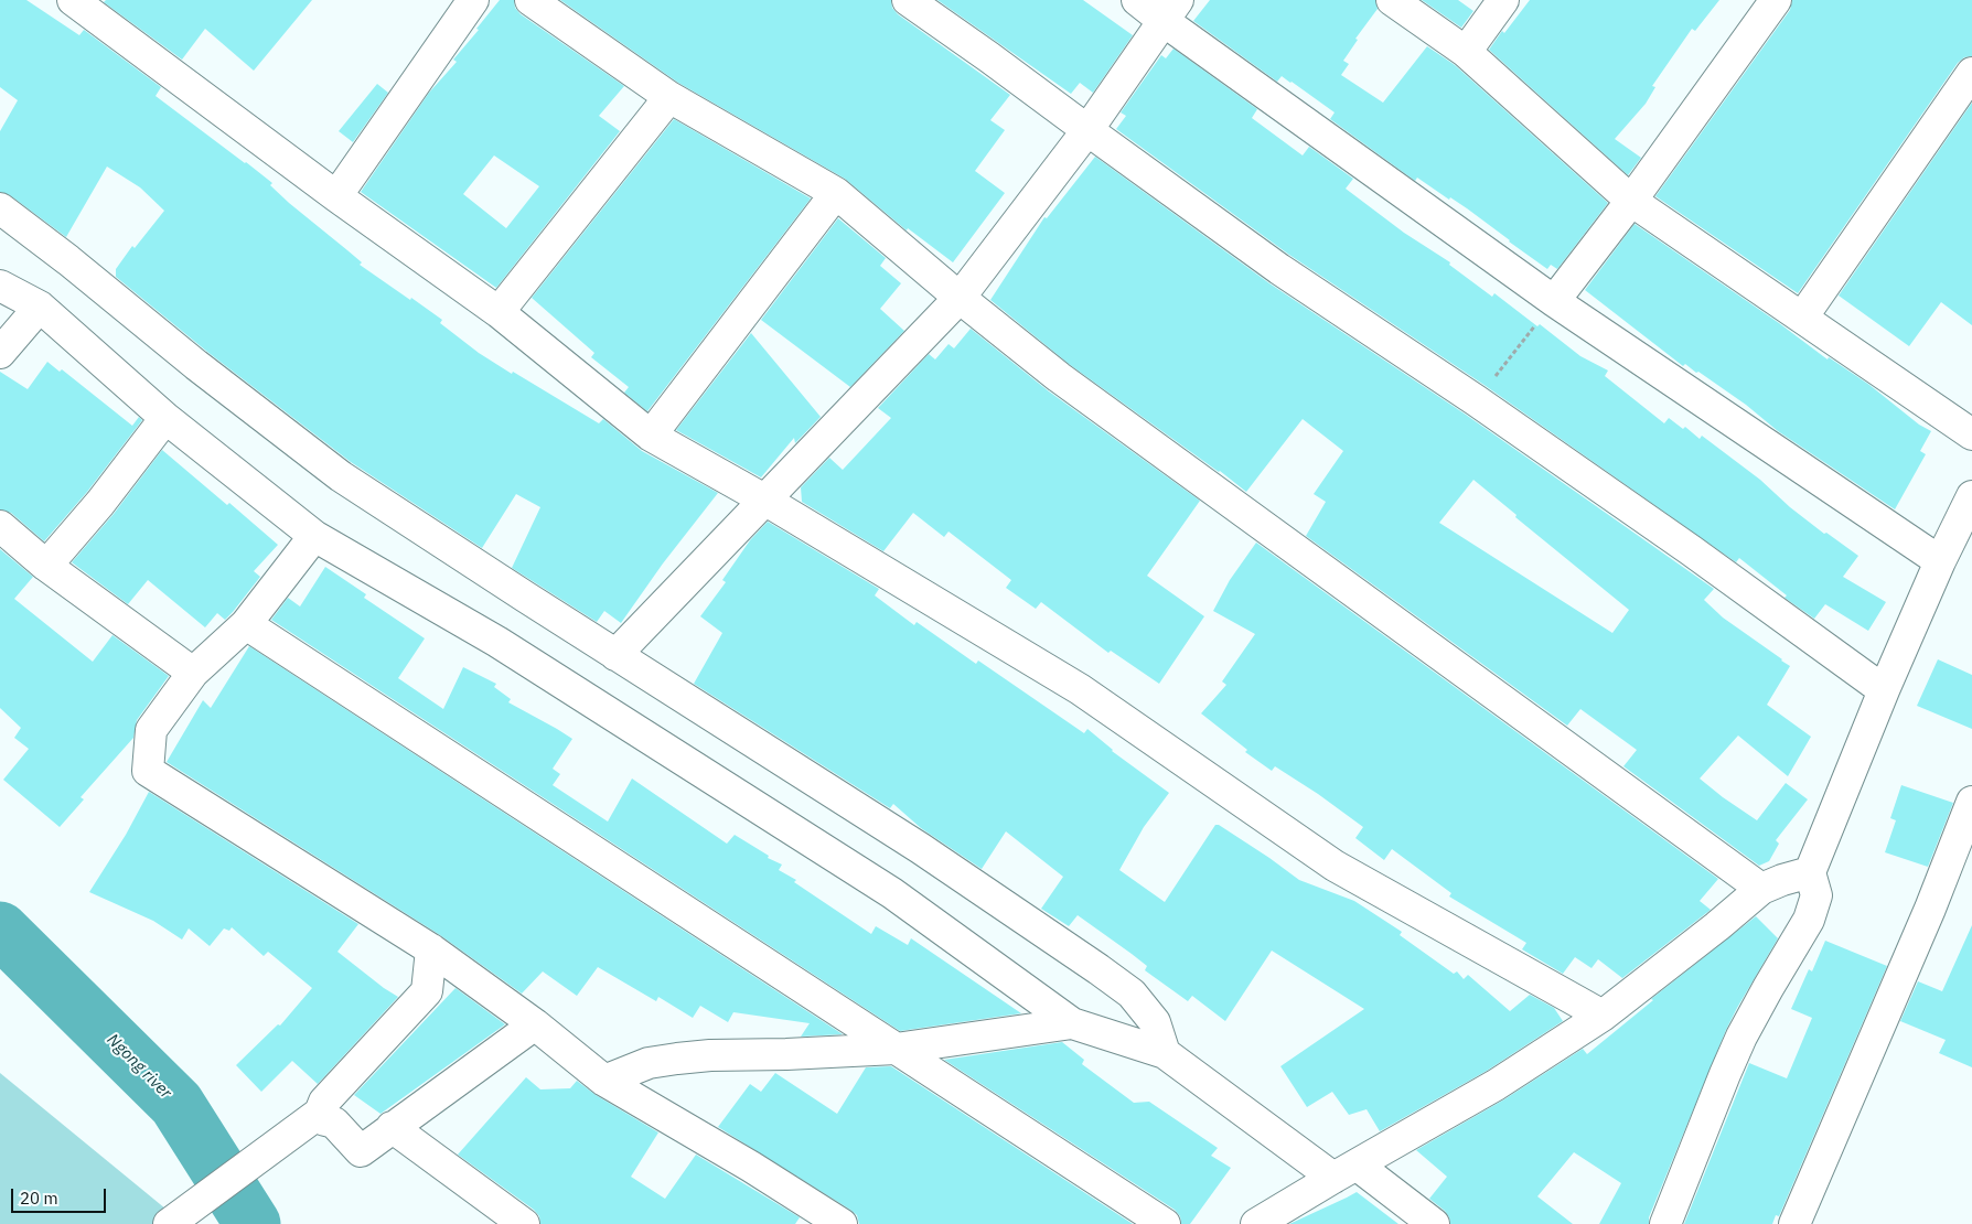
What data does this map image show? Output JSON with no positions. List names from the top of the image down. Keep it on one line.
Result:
{"water":["Ngong river"],"scale_bar":"20 m"}
